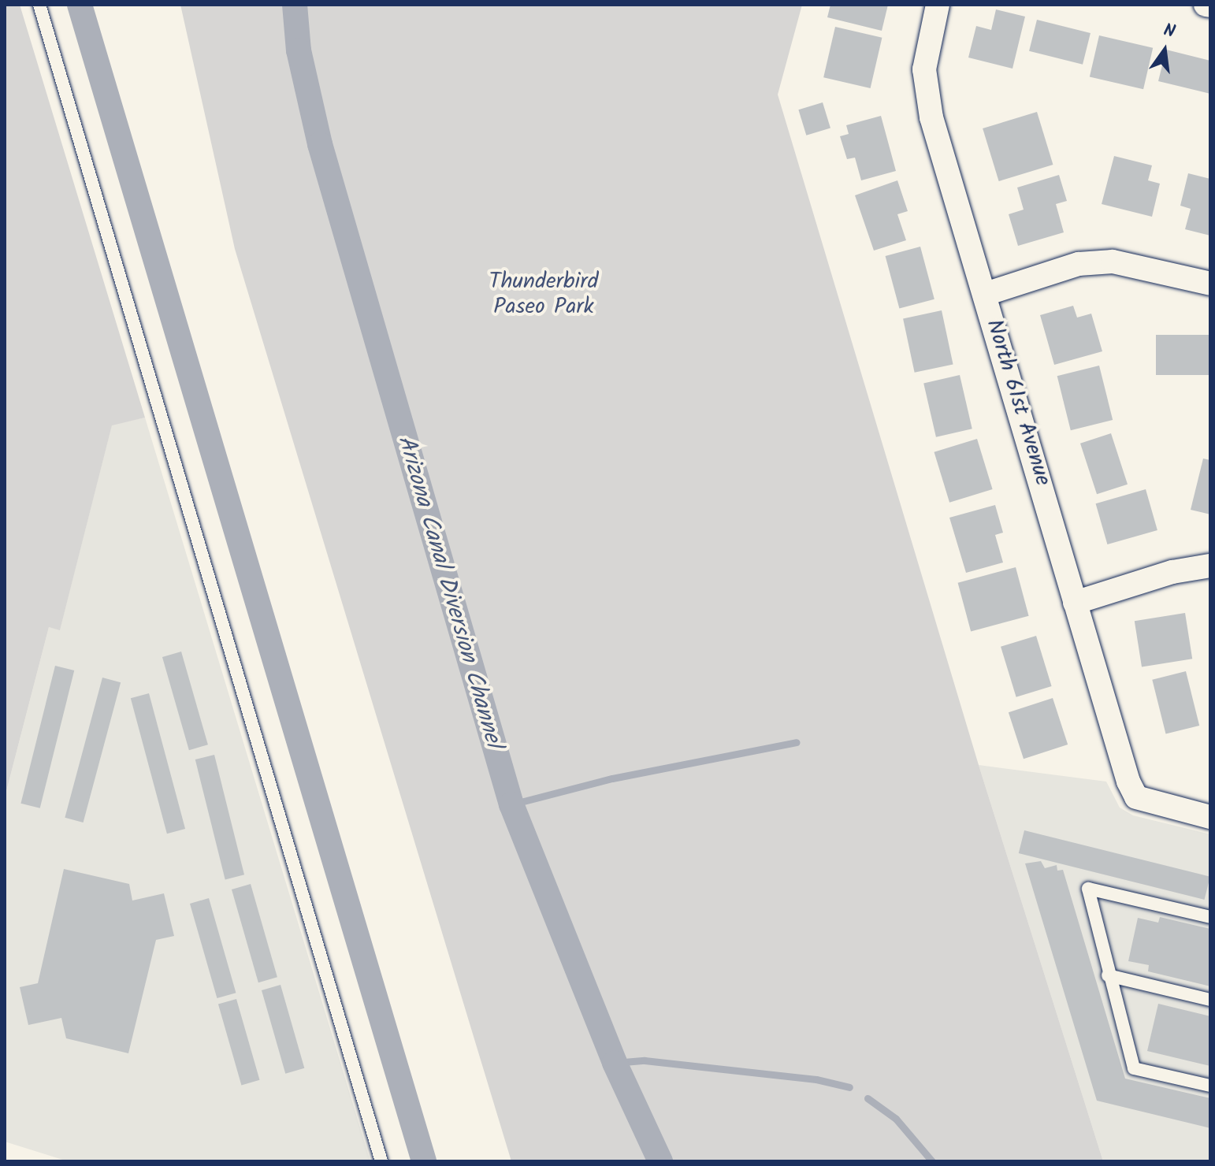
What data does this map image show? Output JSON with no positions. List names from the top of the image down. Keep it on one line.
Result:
{"streets":{"street":["North 61st Avenue"]},"water":["Arizona Canal Diversion Channel"],"parks":["Thunderbird Paseo Park"],"north":"top"}
